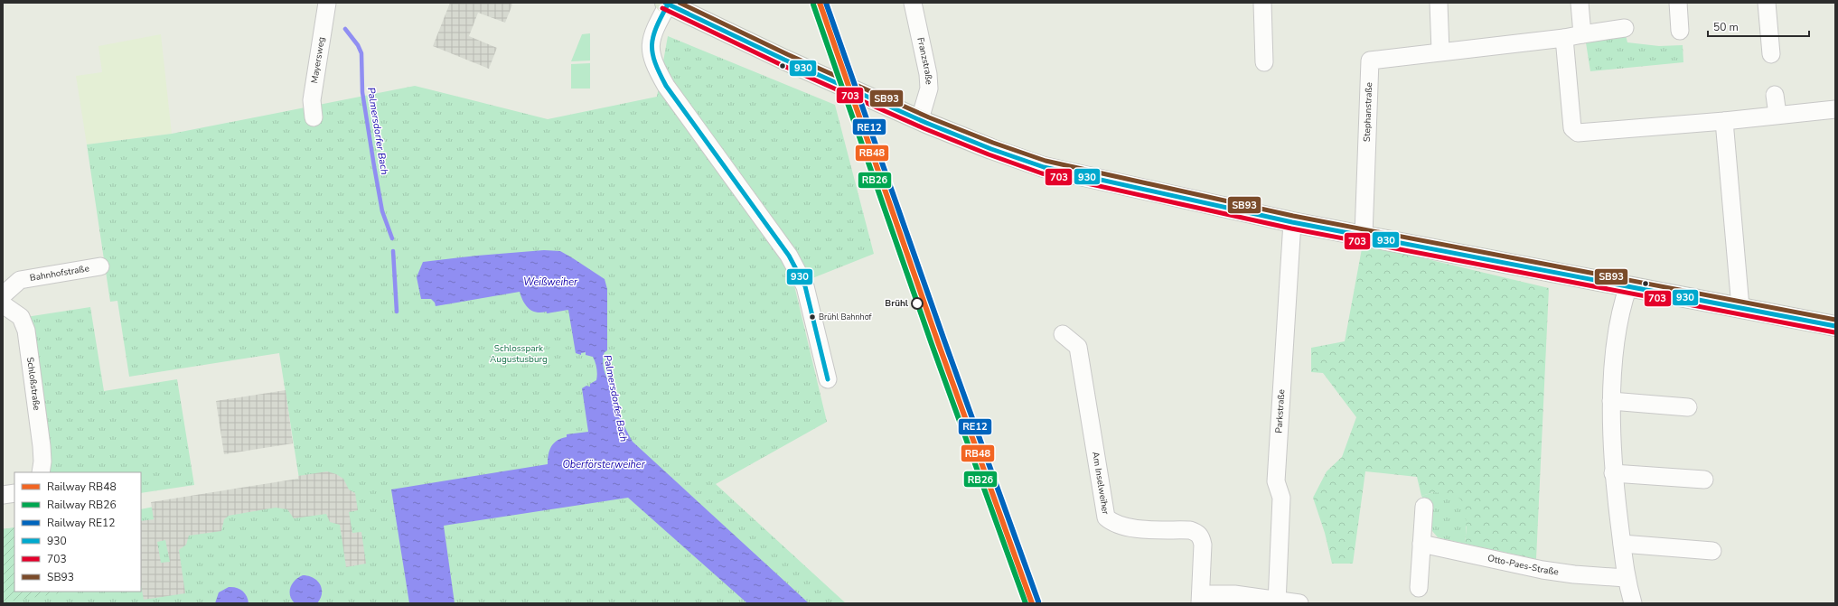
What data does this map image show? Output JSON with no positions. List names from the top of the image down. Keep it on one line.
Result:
{"streets":{"street":["Mayersweg","Franzstraße","Stephanstraße","Bahnhofstraße","Schloßstraße","Parkstraße","Am Inselweiher","Otto-Paes-Straße"]},"water":["Palmersdorfer Bach","Weißweiher","Oberförsterweiher"],"parks":["Schlosspark Augustusburg"],"places":["Brühl","Brühl Bahnhof"],"lines":["rail line RB48","rail line RE12","transit line 930","transit line SB93","rail line RB26","transit line 703"],"legend":["Railway RB48","Railway RB26","Railway RE12","930","703","SB93"],"scale_bar":"50 m"}
